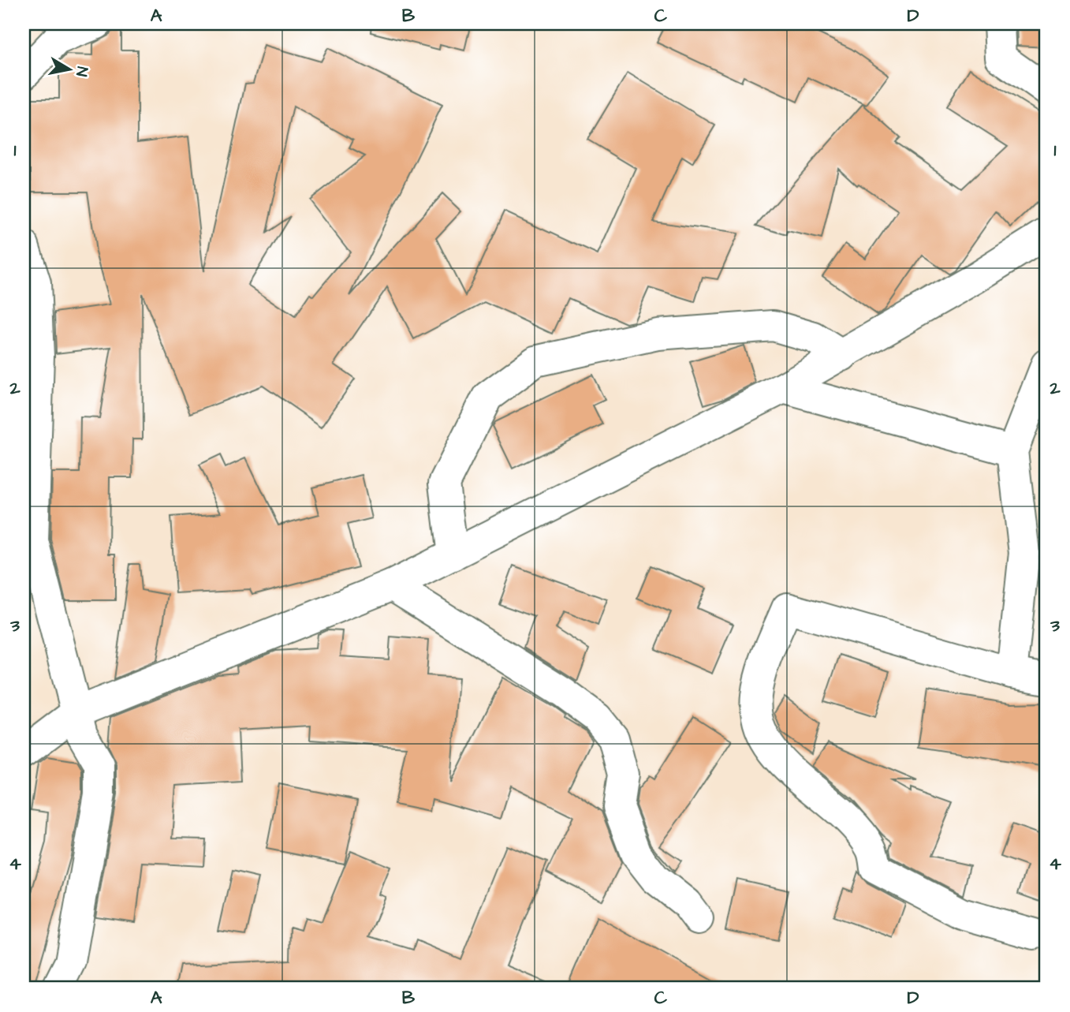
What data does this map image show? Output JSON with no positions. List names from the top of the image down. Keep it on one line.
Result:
{"north":"right","grid":{"columns":["A","B","C","D"],"rows":["1","2","3","4"]}}
